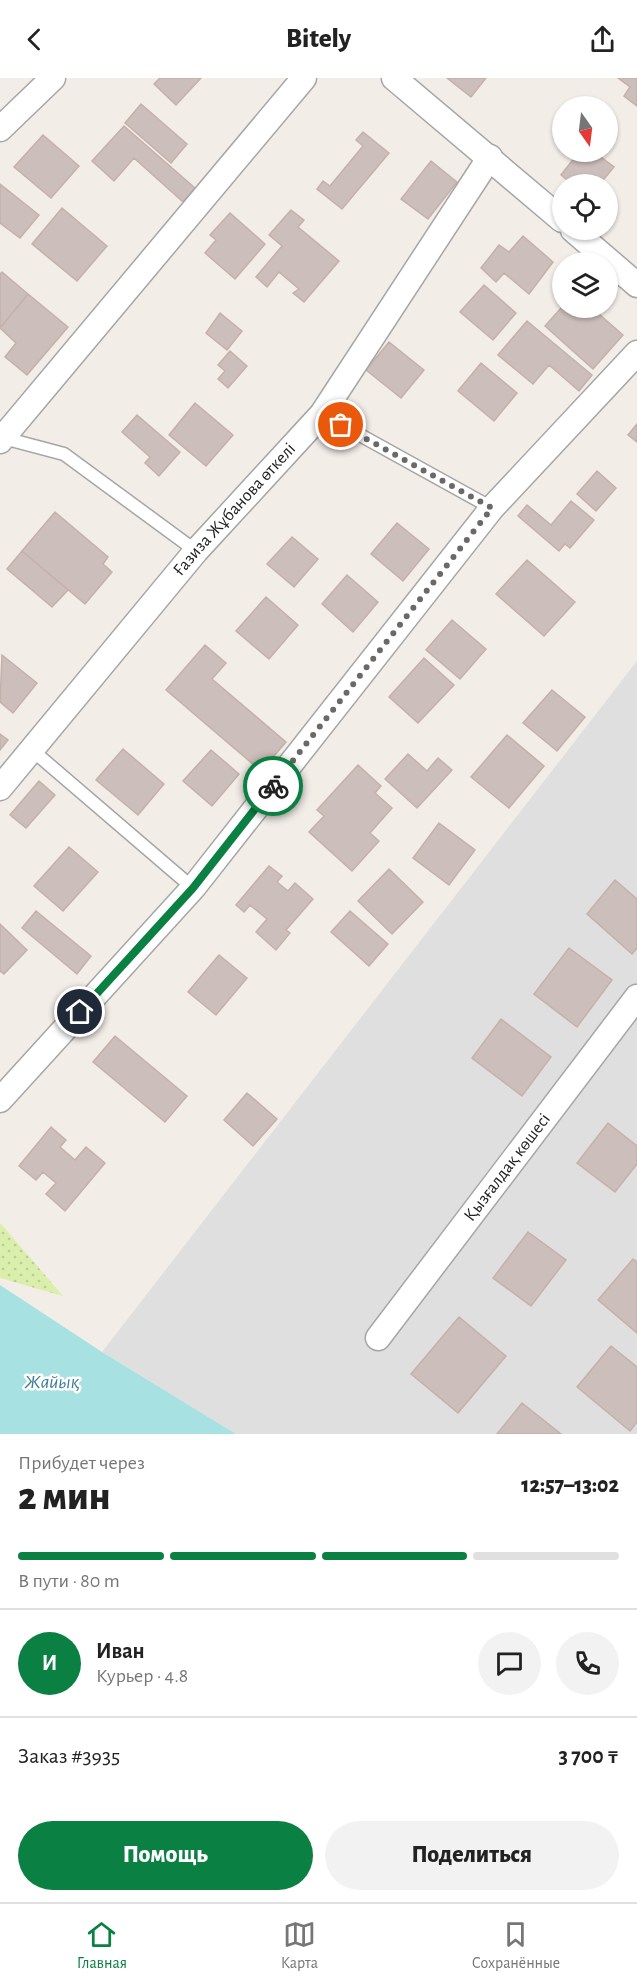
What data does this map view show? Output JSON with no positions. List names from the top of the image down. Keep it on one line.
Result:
{"streets":{"street":["Ғазиза Жұбанова өткелі","Қызғалдақ көшесі"]},"water":["Жайық"],"north":"bottom","page":{"header":"Bitely","heading":["2 мин","Прибудет через","12:57–13:02"],"panel":["Иван","Курьер · 4.8","Заказ #3935","3 700 ₸"],"bar":"В пути · 80 m","round":"И","buttons":["Помощь","Поделиться"],"tabs":["Главная","Карта","Сохранённые"]}}
